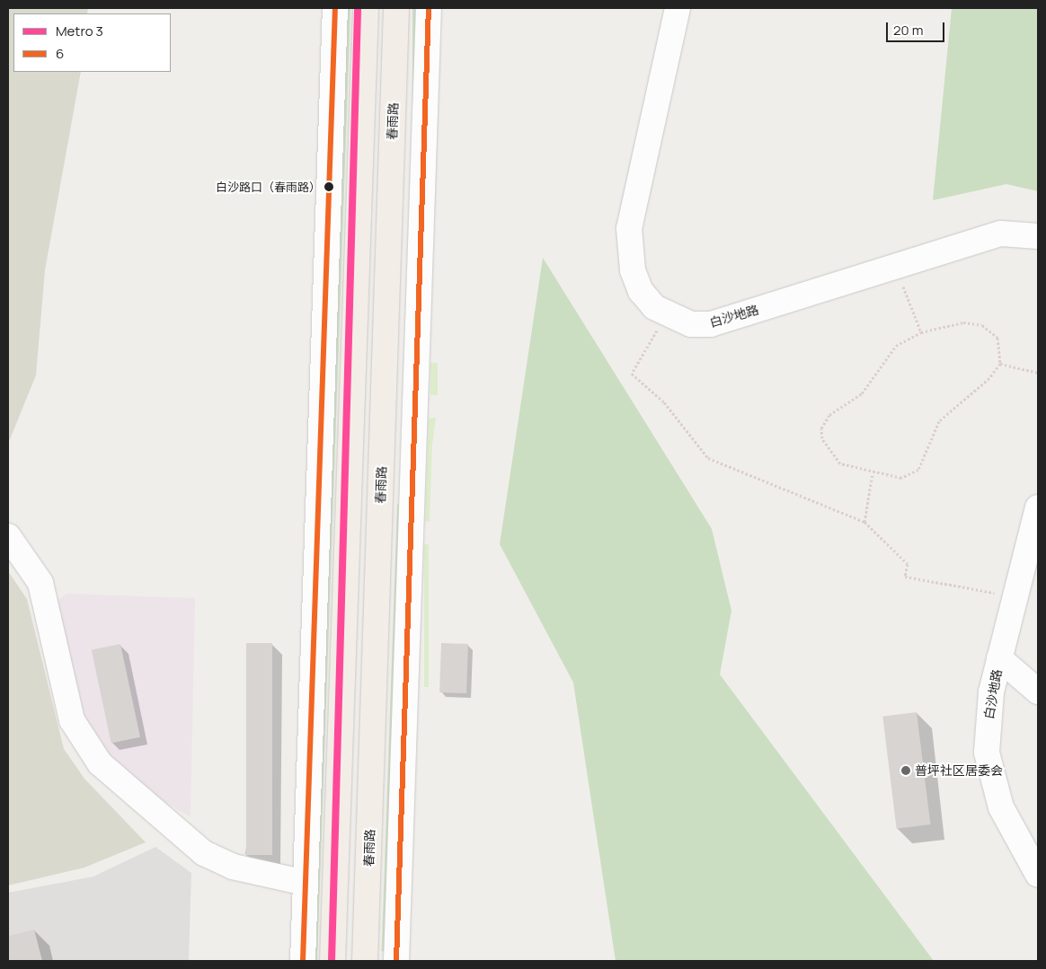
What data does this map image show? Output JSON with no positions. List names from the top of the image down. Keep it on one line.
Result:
{"streets":{"main road":["春雨路"],"street":["白沙地路"]},"places":["白沙路口（春雨路）","普坪社区居委会"],"lines":["metro line 3","transit line 6"],"legend":["Metro 3","6"],"scale_bar":"20 m"}
